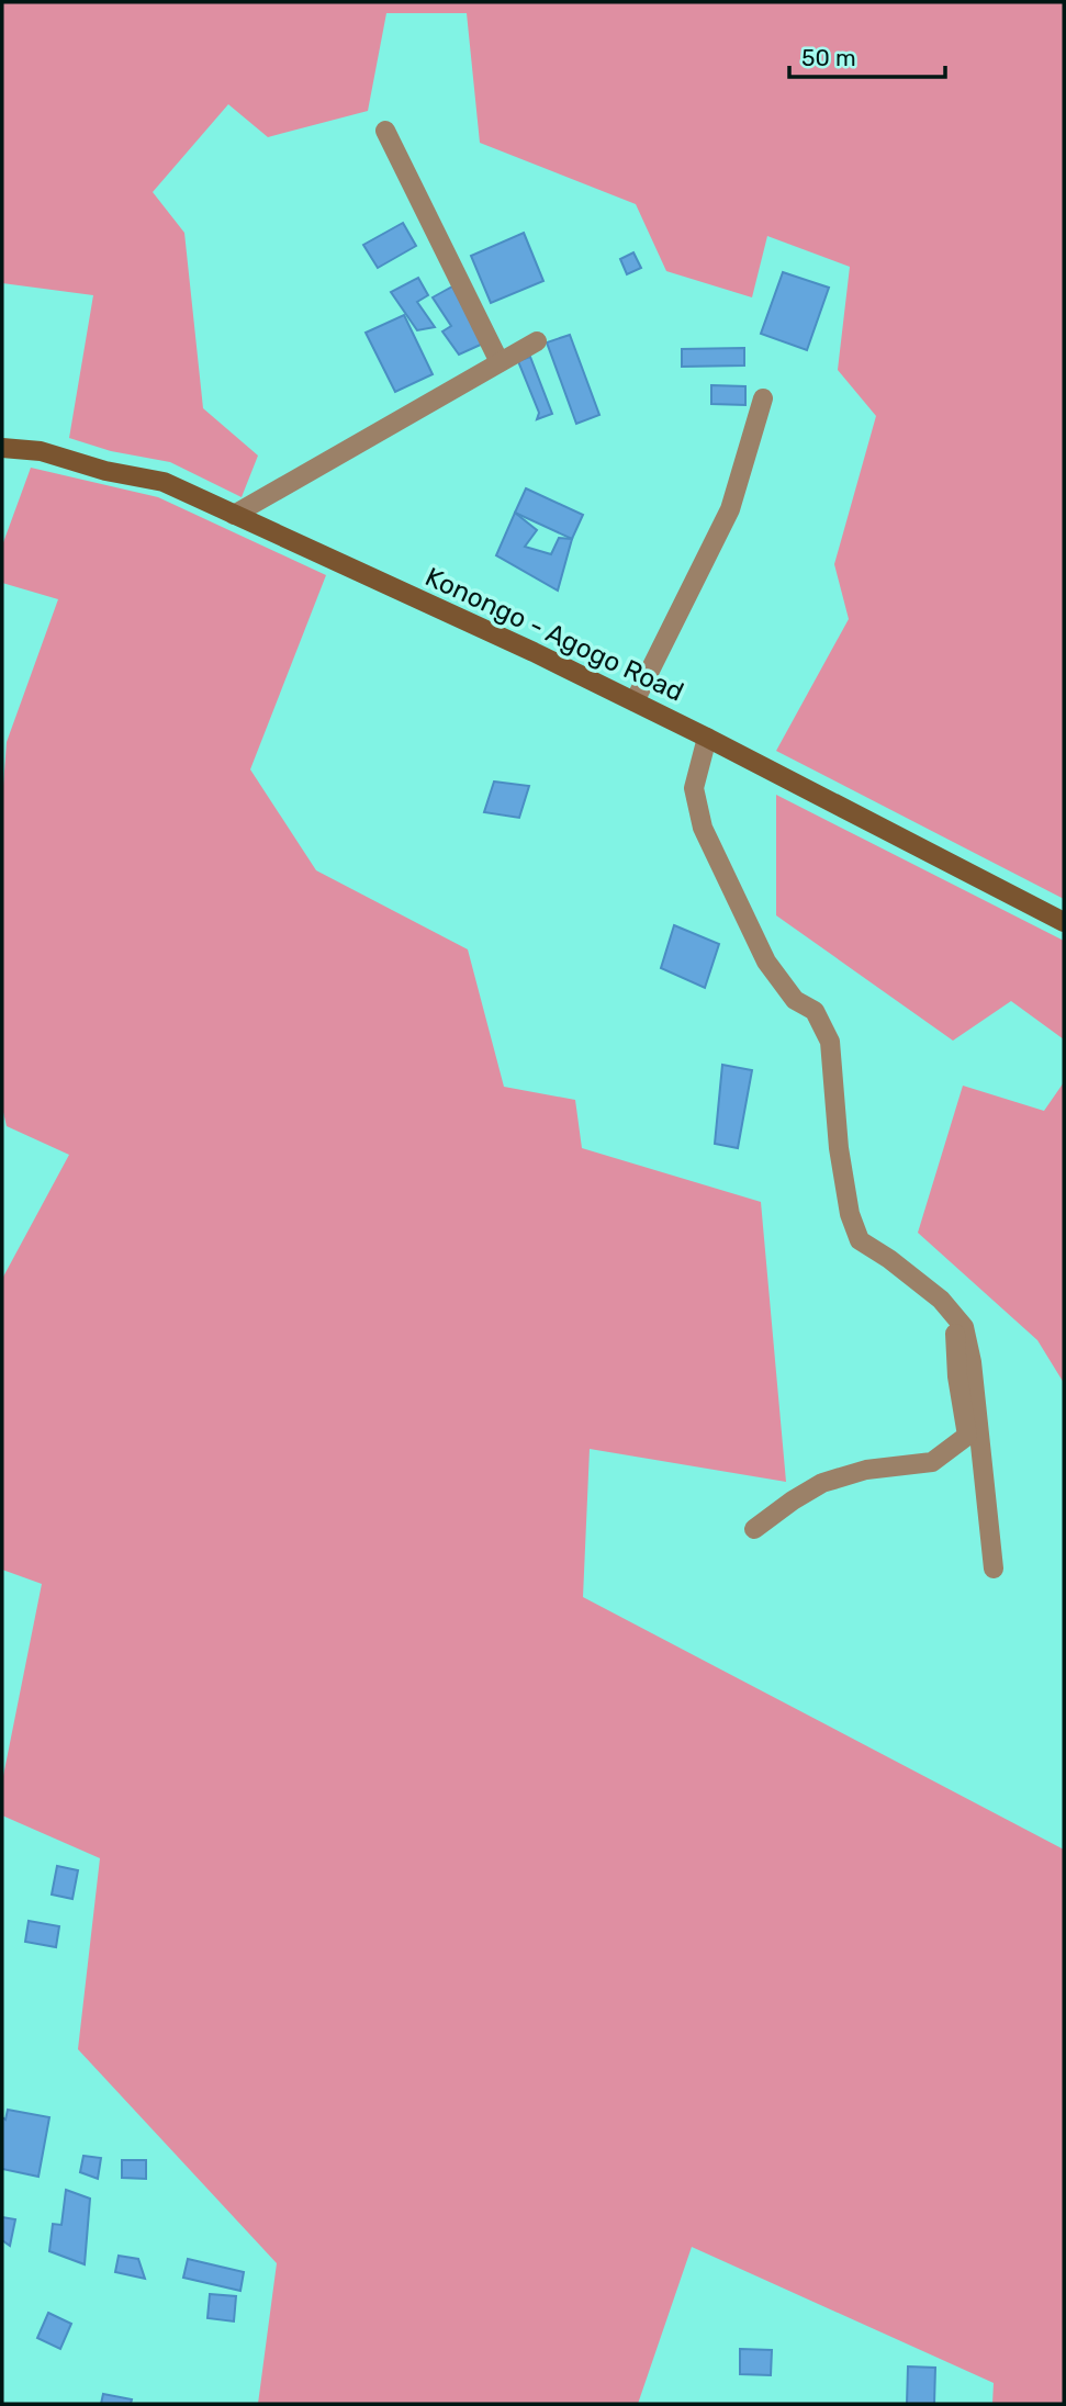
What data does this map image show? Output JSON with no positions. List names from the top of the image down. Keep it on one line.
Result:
{"streets":{"main road":["Konongo - Agogo Road"]},"scale_bar":"50 m"}
